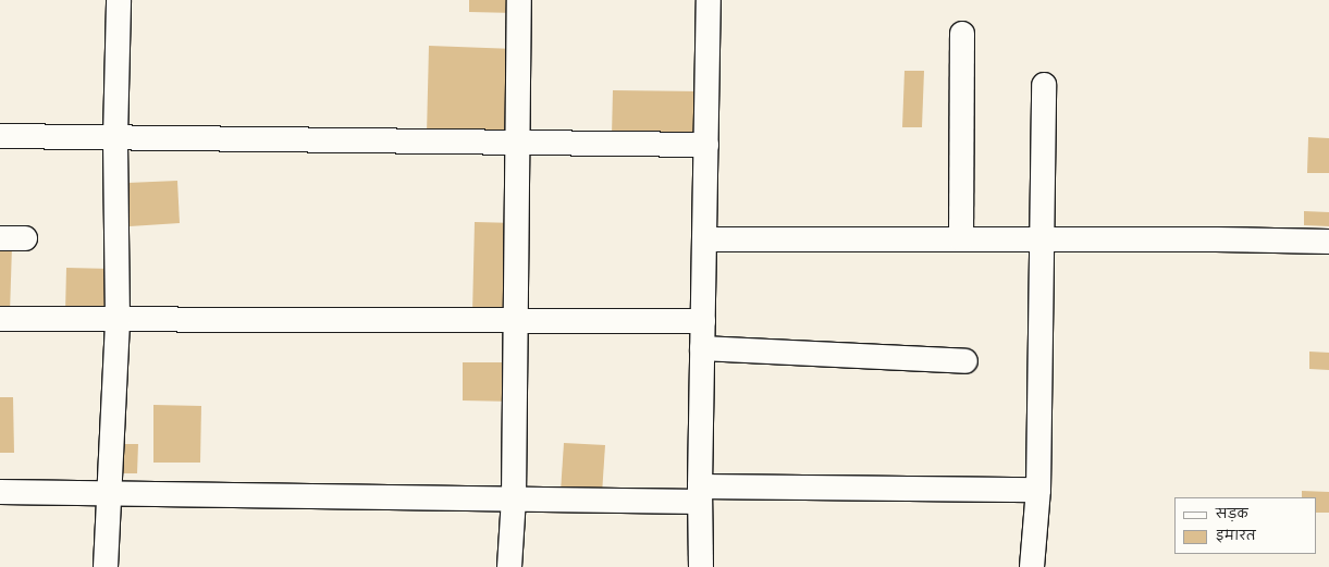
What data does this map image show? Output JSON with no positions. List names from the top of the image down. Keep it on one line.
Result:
{"legend":["सड़क","इमारत"]}
